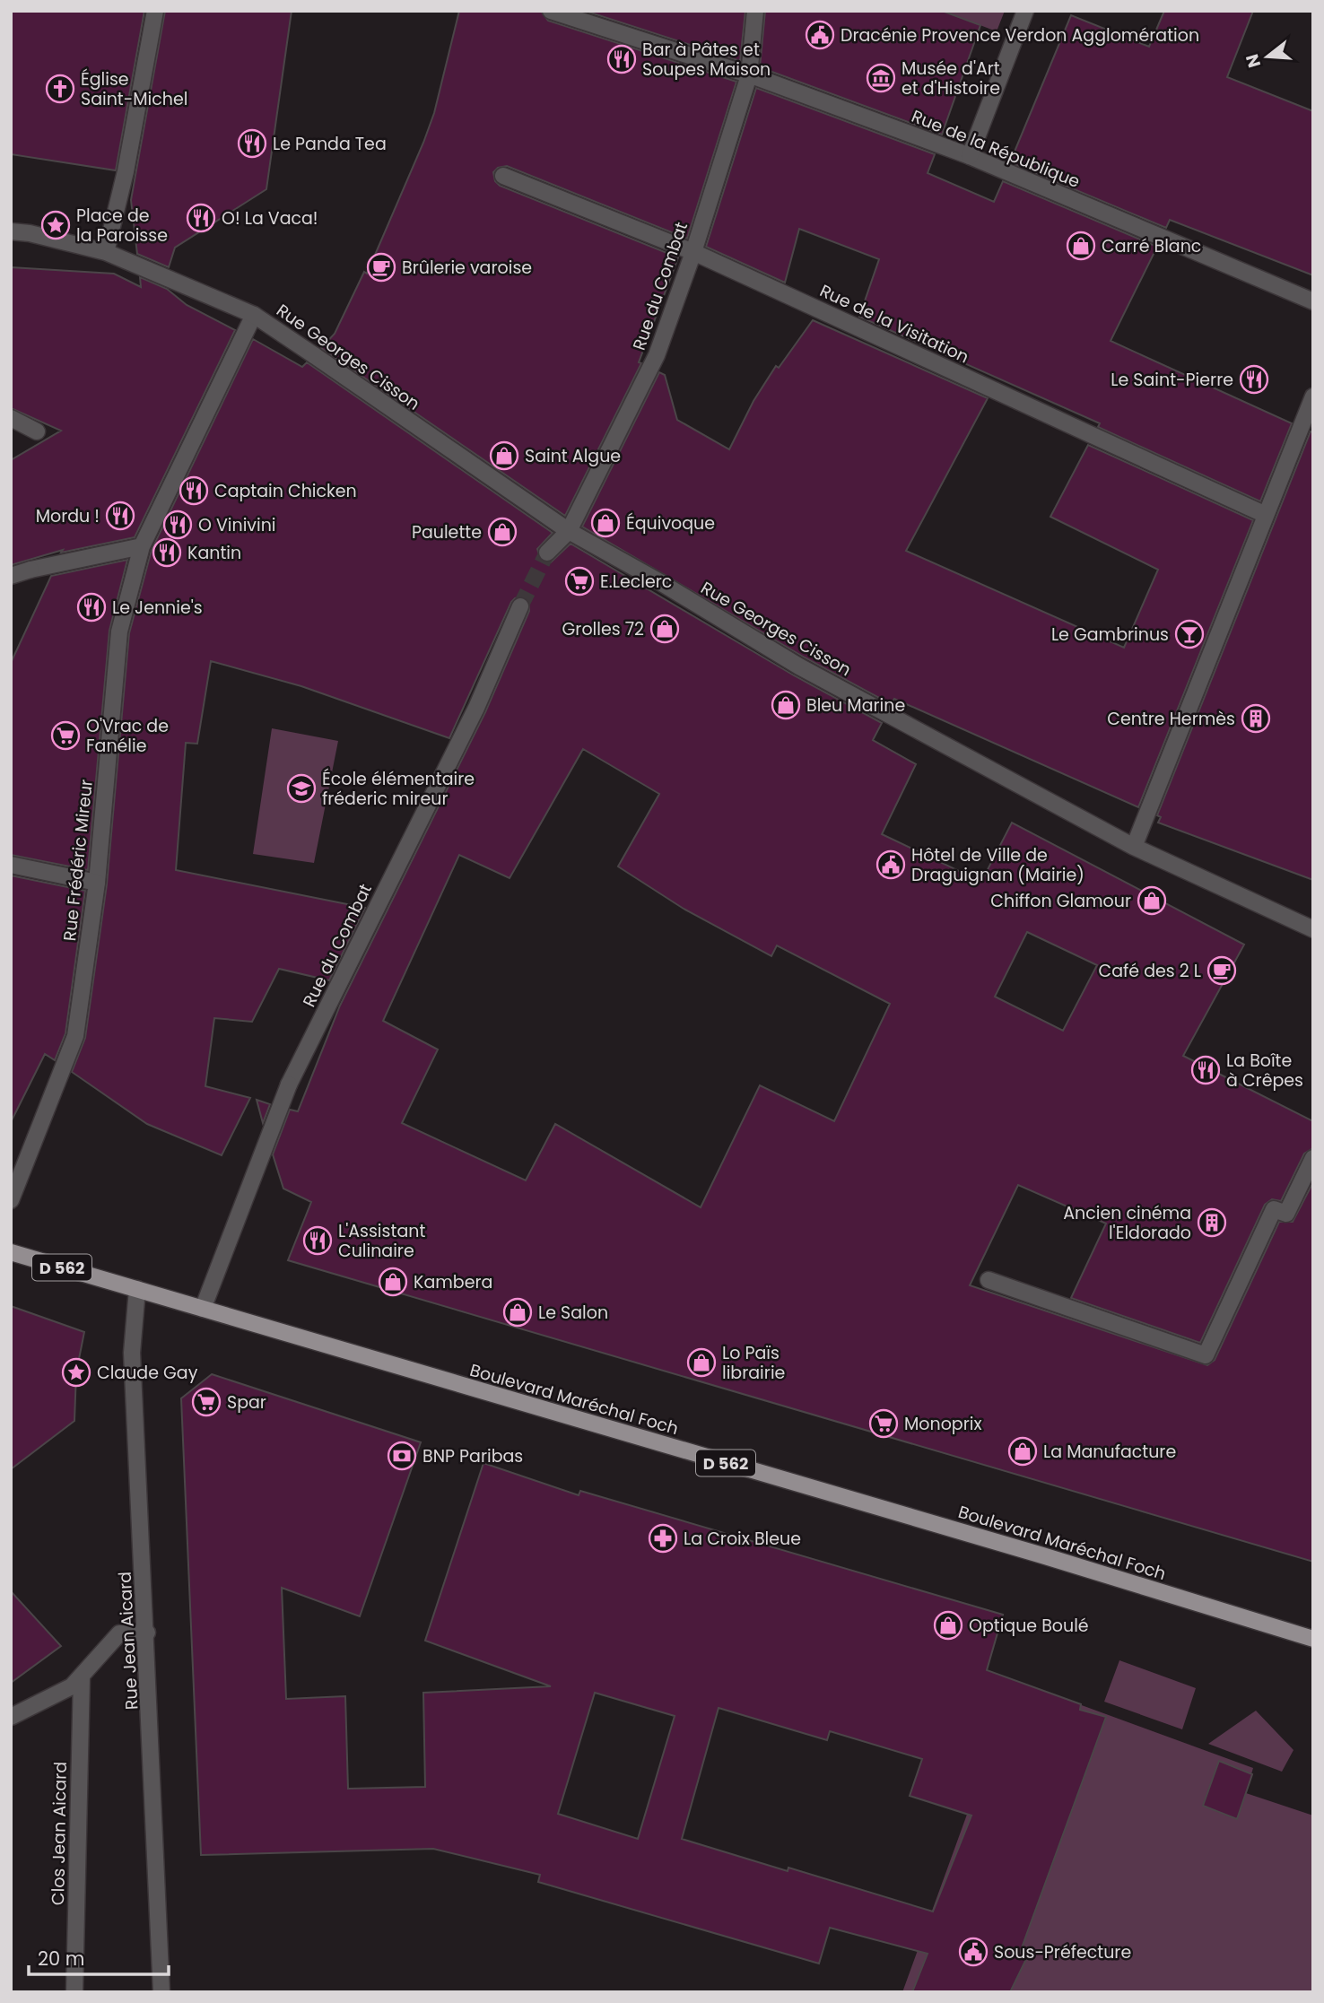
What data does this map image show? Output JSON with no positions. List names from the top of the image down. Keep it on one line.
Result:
{"streets":{"main road":["D 562","Boulevard Maréchal Foch"],"street":["Rue de la République","Rue du Combat","Rue de la Visitation","Rue Georges Cisson","Rue Frédéric Mireur","Rue Jean Aicard","Clos Jean Aicard"]},"crossings":[["Rue de la République","Rue du Combat"],["Rue du Combat","Rue de la Visitation"],["Rue du Combat","Rue Georges Cisson"],["Rue du Combat","Boulevard Maréchal Foch"],["Rue Georges Cisson","Rue Frédéric Mireur"],["Boulevard Maréchal Foch","Rue Jean Aicard"]],"places":{"public building":["Dracénie Provence Verdon Agglomération","Hôtel de Ville de Draguignan (Mairie)","Sous-Préfecture"],"restaurant":["Bar à Pâtes et Soupes Maison","Le Panda Tea","O! La Vaca!","Le Saint-Pierre","Captain Chicken","Mordu !","O Vinivini","Kantin","Le Jennie's","La Boîte à Crêpes","L'Assistant Culinaire"],"museum":["Musée d'Art et d'Histoire"],"church":["Église Saint-Michel"],"place":["Place de la Paroisse","Claude Gay"],"shop":["Carré Blanc","Saint Algue","Équivoque","Paulette","Grolles 72","Bleu Marine","Chiffon Glamour","Kambera","Le Salon","Lo Païs librairie","La Manufacture","Optique Boulé"],"cafe":["Brûlerie varoise","Café des 2 L"],"supermarket":["E.Leclerc","O'Vrac de Fanélie","Spar","Monoprix"],"bar":["Le Gambrinus"],"building":["Centre Hermès","Ancien cinéma l'Eldorado"],"school or university":["École élémentaire fréderic mireur"],"bank":["BNP Paribas"],"pharmacy":["La Croix Bleue"]},"scale_bar":"20 m","north":"left"}
